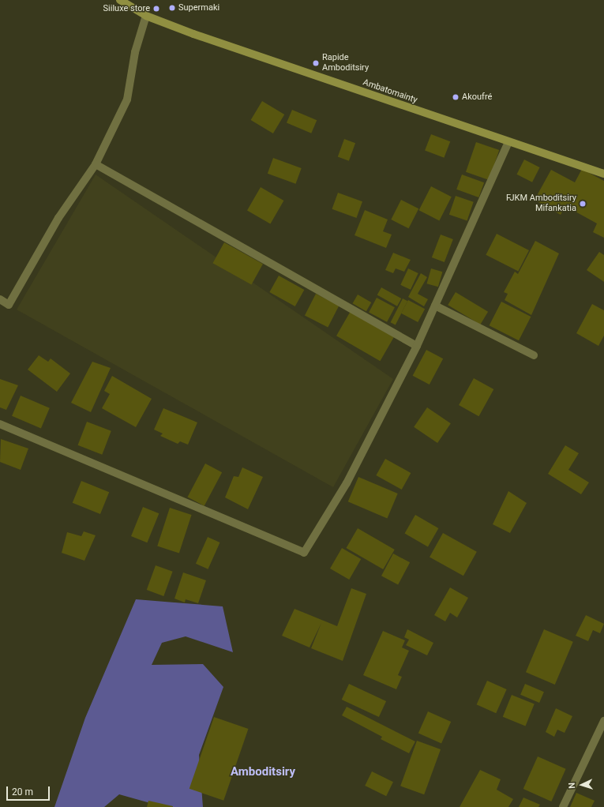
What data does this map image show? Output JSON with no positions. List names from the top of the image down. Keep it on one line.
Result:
{"streets":{"main road":["Ambatomainty"]},"districts":["Amboditsiry"],"places":["Supermaki","Siiluxe store","Rapide Amboditsiry","Akoufré","FJKM Amboditsiry Mifankatia"],"scale_bar":"20 m","north":"left"}
